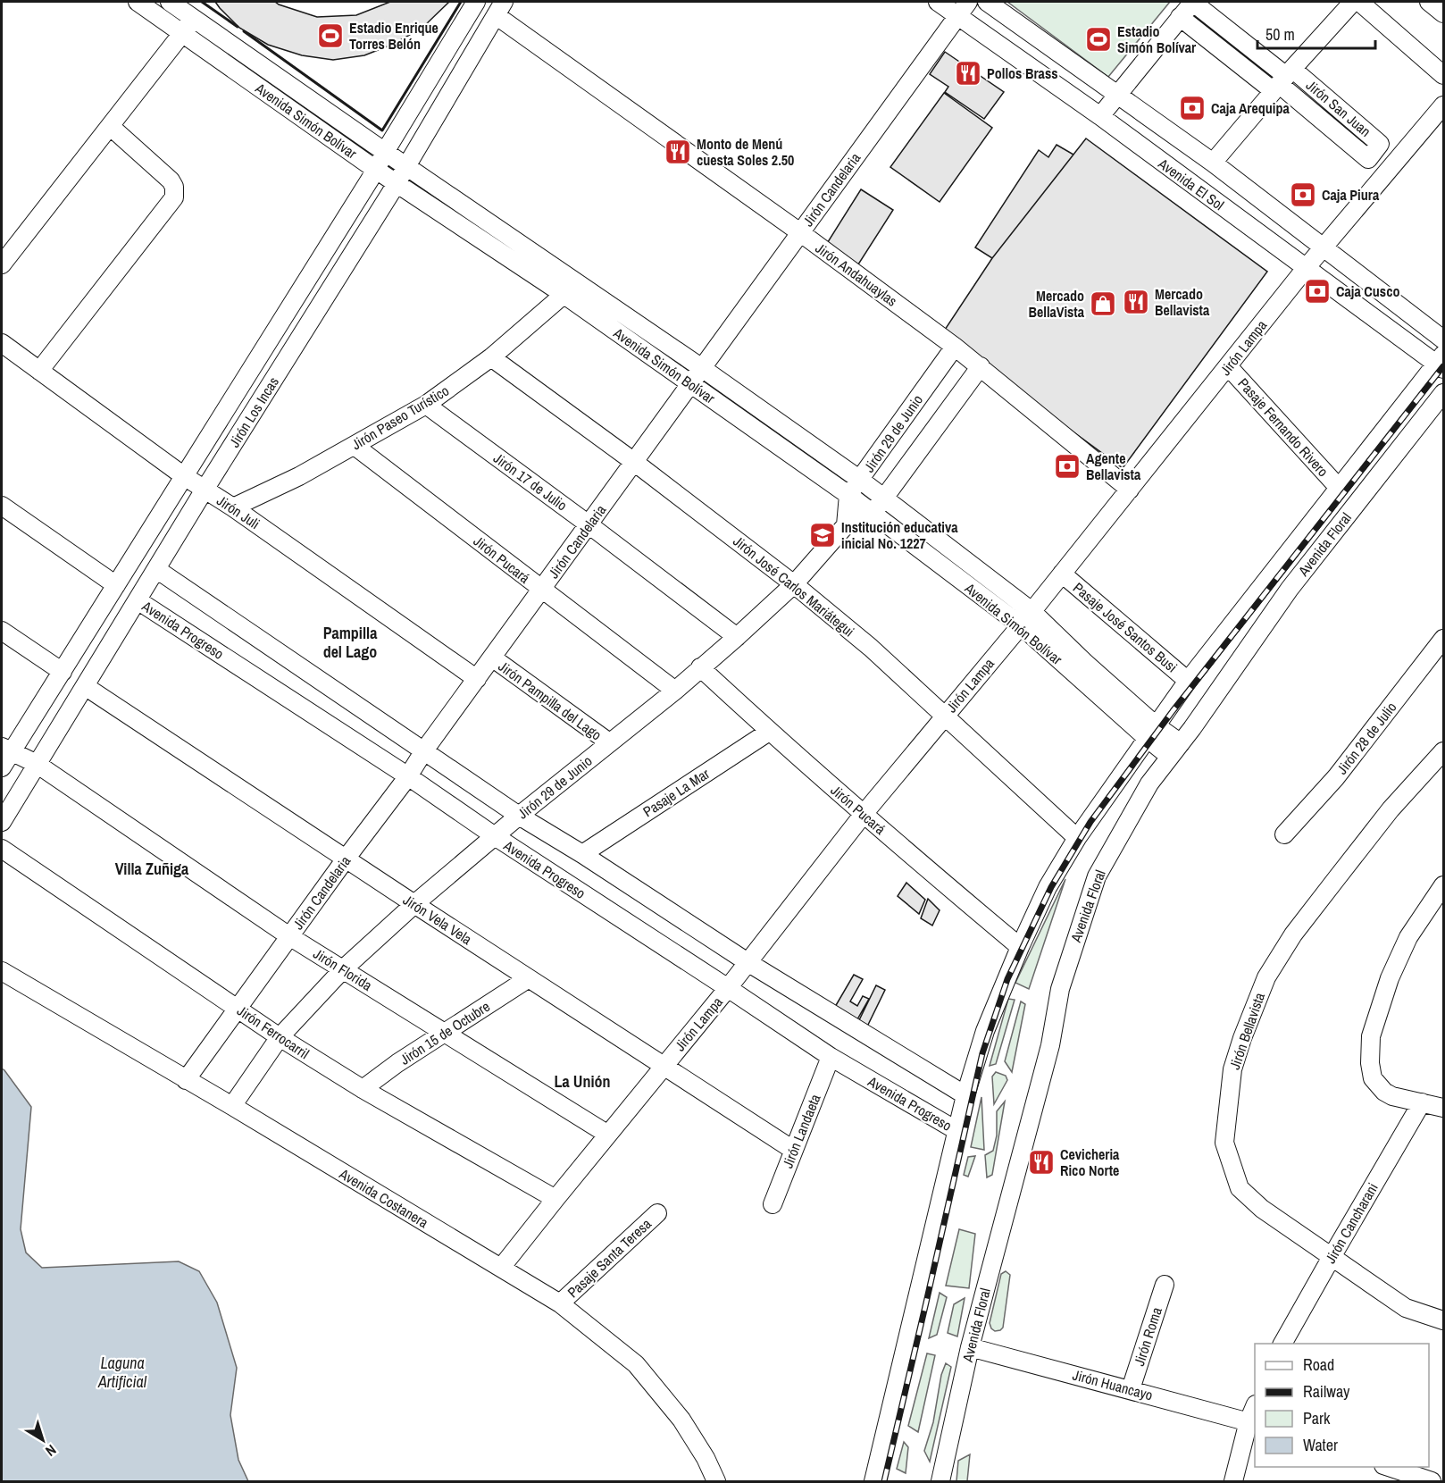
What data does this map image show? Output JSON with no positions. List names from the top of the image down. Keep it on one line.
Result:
{"streets":{"street":["Jirón San Juan","Avenida Simón Bolívar","Avenida El Sol","Jirón Candelaria","Jirón Andahuaylas","Jirón Lampa","Jirón Los Incas","Jirón Paseo Turístico","Pasaje Fernando Rivero","Jirón 29 de Junio","Jirón 17 de Julio","Jirón Juli","Avenida Floral","Jirón Pucará","Jirón José Carlos Mariátegui","Pasaje José Santos Busi","Avenida Progreso","Jirón Pampilla del Lago","Jirón 28 de Julio","Pasaje La Mar","Jirón Vela Vela","Jirón Florida","Jirón Bellavista","Jirón Ferrocarril","Jirón 15 de Octubre","Jirón Landaeta","Avenida Costanera","Jirón Cancharani","Pasaje Santa Teresa","Jirón Roma","Jirón Huancayo"]},"crossings":[["Avenida Simón Bolívar","Jirón Candelaria"],["Avenida Simón Bolívar","Jirón Lampa"],["Avenida Simón Bolívar","Jirón Los Incas"],["Avenida Simón Bolívar","Jirón Paseo Turístico"],["Avenida Simón Bolívar","Jirón 29 de Junio"],["Avenida Simón Bolívar","Avenida Floral"],["Avenida El Sol","Jirón Candelaria"],["Avenida El Sol","Jirón Lampa"],["Avenida El Sol","Avenida Floral"],["Jirón Candelaria","Jirón Andahuaylas"],["Jirón Candelaria","Jirón 17 de Julio"],["Jirón Candelaria","Jirón Juli"],["Jirón Candelaria","Jirón Pucará"],["Jirón Candelaria","Jirón José Carlos Mariátegui"],["Jirón Candelaria","Avenida Progreso"],["Jirón Candelaria","Jirón Pampilla del Lago"],["Jirón Candelaria","Jirón Vela Vela"],["Jirón Candelaria","Jirón Florida"],["Jirón Candelaria","Jirón Ferrocarril"],["Jirón Candelaria","Avenida Costanera"],["Jirón Andahuaylas","Jirón Lampa"],["Jirón Andahuaylas","Jirón Los Incas"],["Jirón Andahuaylas","Jirón 29 de Junio"],["Jirón Lampa","Pasaje Fernando Rivero"],["Jirón Lampa","Jirón Pucará"],["Jirón Lampa","Jirón José Carlos Mariátegui"],["Jirón Lampa","Pasaje José Santos Busi"],["Jirón Lampa","Avenida Progreso"],["Jirón Lampa","Jirón Vela Vela"],["Jirón Lampa","Jirón Florida"],["Jirón Lampa","Jirón Ferrocarril"],["Jirón Lampa","Avenida Costanera"],["Jirón Los Incas","Jirón Juli"],["Jirón Los Incas","Avenida Progreso"],["Jirón Los Incas","Jirón Vela Vela"],["Jirón Los Incas","Jirón Florida"],["Jirón Paseo Turístico","Jirón 17 de Julio"],["Jirón Paseo Turístico","Jirón Juli"],["Jirón Paseo Turístico","Jirón Pucará"],["Jirón Paseo Turístico","Jirón José Carlos Mariátegui"],["Pasaje Fernando Rivero","Avenida Floral"],["Jirón 29 de Junio","Jirón 17 de Julio"],["Jirón 29 de Junio","Jirón Pucará"],["Jirón 29 de Junio","Jirón José Carlos Mariátegui"],["Jirón 29 de Junio","Avenida Progreso"],["Jirón 29 de Junio","Jirón Pampilla del Lago"],["Jirón 29 de Junio","Jirón Vela Vela"],["Jirón 29 de Junio","Jirón Florida"],["Jirón 29 de Junio","Jirón Ferrocarril"],["Jirón 29 de Junio","Avenida Costanera"],["Avenida Floral","Jirón Pucará"],["Avenida Floral","Jirón José Carlos Mariátegui"],["Avenida Floral","Pasaje José Santos Busi"],["Avenida Floral","Avenida Progreso"],["Avenida Floral","Jirón Huancayo"],["Jirón Pucará","Pasaje La Mar"],["Avenida Progreso","Jirón Landaeta"],["Jirón Vela Vela","Jirón 15 de Octubre"],["Jirón Vela Vela","Jirón Landaeta"],["Jirón Florida","Jirón 15 de Octubre"],["Jirón Bellavista","Jirón Cancharani"],["Jirón Ferrocarril","Jirón 15 de Octubre"],["Avenida Costanera","Pasaje Santa Teresa"],["Jirón Roma","Jirón Huancayo"]],"districts":["Pampilla del Lago","Villa Zuñiga","La Unión"],"water":["Laguna Artificial"],"places":{"sports":["Estadio Enrique Torres Belón","Estadio Simón Bolívar"],"restaurant":["Pollos Brass","Monto de Menú cuesta Soles 2.50","Mercado Bellavista","Cevicheria Rico Norte"],"bank":["Caja Arequipa","Caja Piura","Caja Cusco","Agente Bellavista"],"shop":["Mercado BellaVista"],"school or university":["Institución educativa inicial No. 1227"]},"legend":["Road","Railway","Park","Water"],"scale_bar":"50 m","north":"bottom right"}
